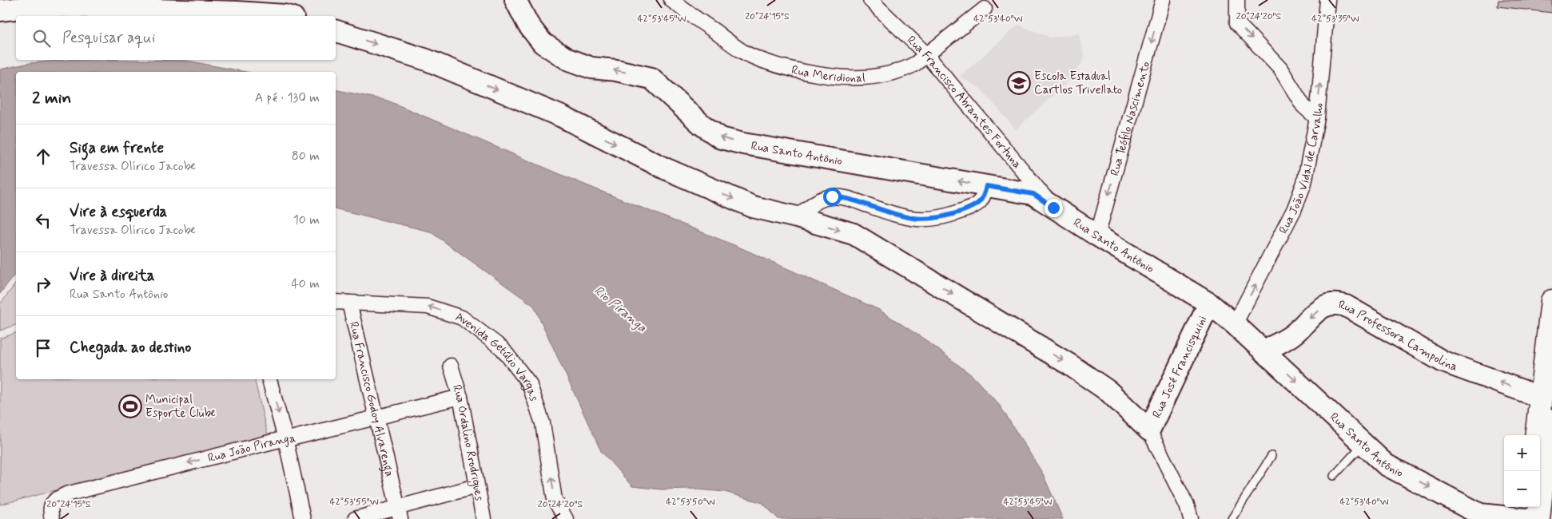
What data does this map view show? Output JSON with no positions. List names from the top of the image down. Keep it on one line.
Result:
{"streets":{"main road":["Rua Santo Antônio","Rua Professora Campolina","Rua José Francisquini"],"street":["Rua Meridional","Rua Francisco Abrantes Fortuna","Rua Teófilo Nascimento","Rua João Vidal de Carvalho","Avenida Getúlio Vargas","Rua Francisco Godoy Alvarenga","Rua Ordalino Rrodrigues","Rua João Piranga"]},"crossings":[["Rua Meridional","Rua Francisco Abrantes Fortuna"],["Rua Francisco Abrantes Fortuna","Rua Santo Antônio"],["Rua Teófilo Nascimento","Rua Santo Antônio"],["Rua Santo Antônio","Rua João Vidal de Carvalho"],["Rua Santo Antônio","Rua Professora Campolina"],["Rua Santo Antônio","Rua José Francisquini"],["Avenida Getúlio Vargas","Rua Francisco Godoy Alvarenga"],["Rua Francisco Godoy Alvarenga","Rua João Piranga"],["Rua Ordalino Rrodrigues","Rua João Piranga"]],"one_way":["Rua Teófilo Nascimento","Rua João Vidal de Carvalho","Rua Professora Campolina","Avenida Getúlio Vargas","Rua João Piranga"],"water":["Rio Piranga"],"places":{"school or university":["Escola Estadual Cartlos Trivellato"],"sports":["Municipal Esporte Clube"]},"page":{"search":"Pesquisar aqui","heading":["2 min","A pé · 130 m"],"list":[["Siga em frente","Travessa Olírico Jacobe","80 m"],["Vire à esquerda","Travessa Olírico Jacobe","10 m"],["Vire à direita","Rua Santo Antônio","40 m"],"Chegada ao destino"],"map_buttons":["+","−"]},"coordinates":["20°24'15\"S","20°24'20\"S","42°53'45\"W","42°53'40\"W","42°53'35\"W","42°53'55\"W","42°53'50\"W"]}
